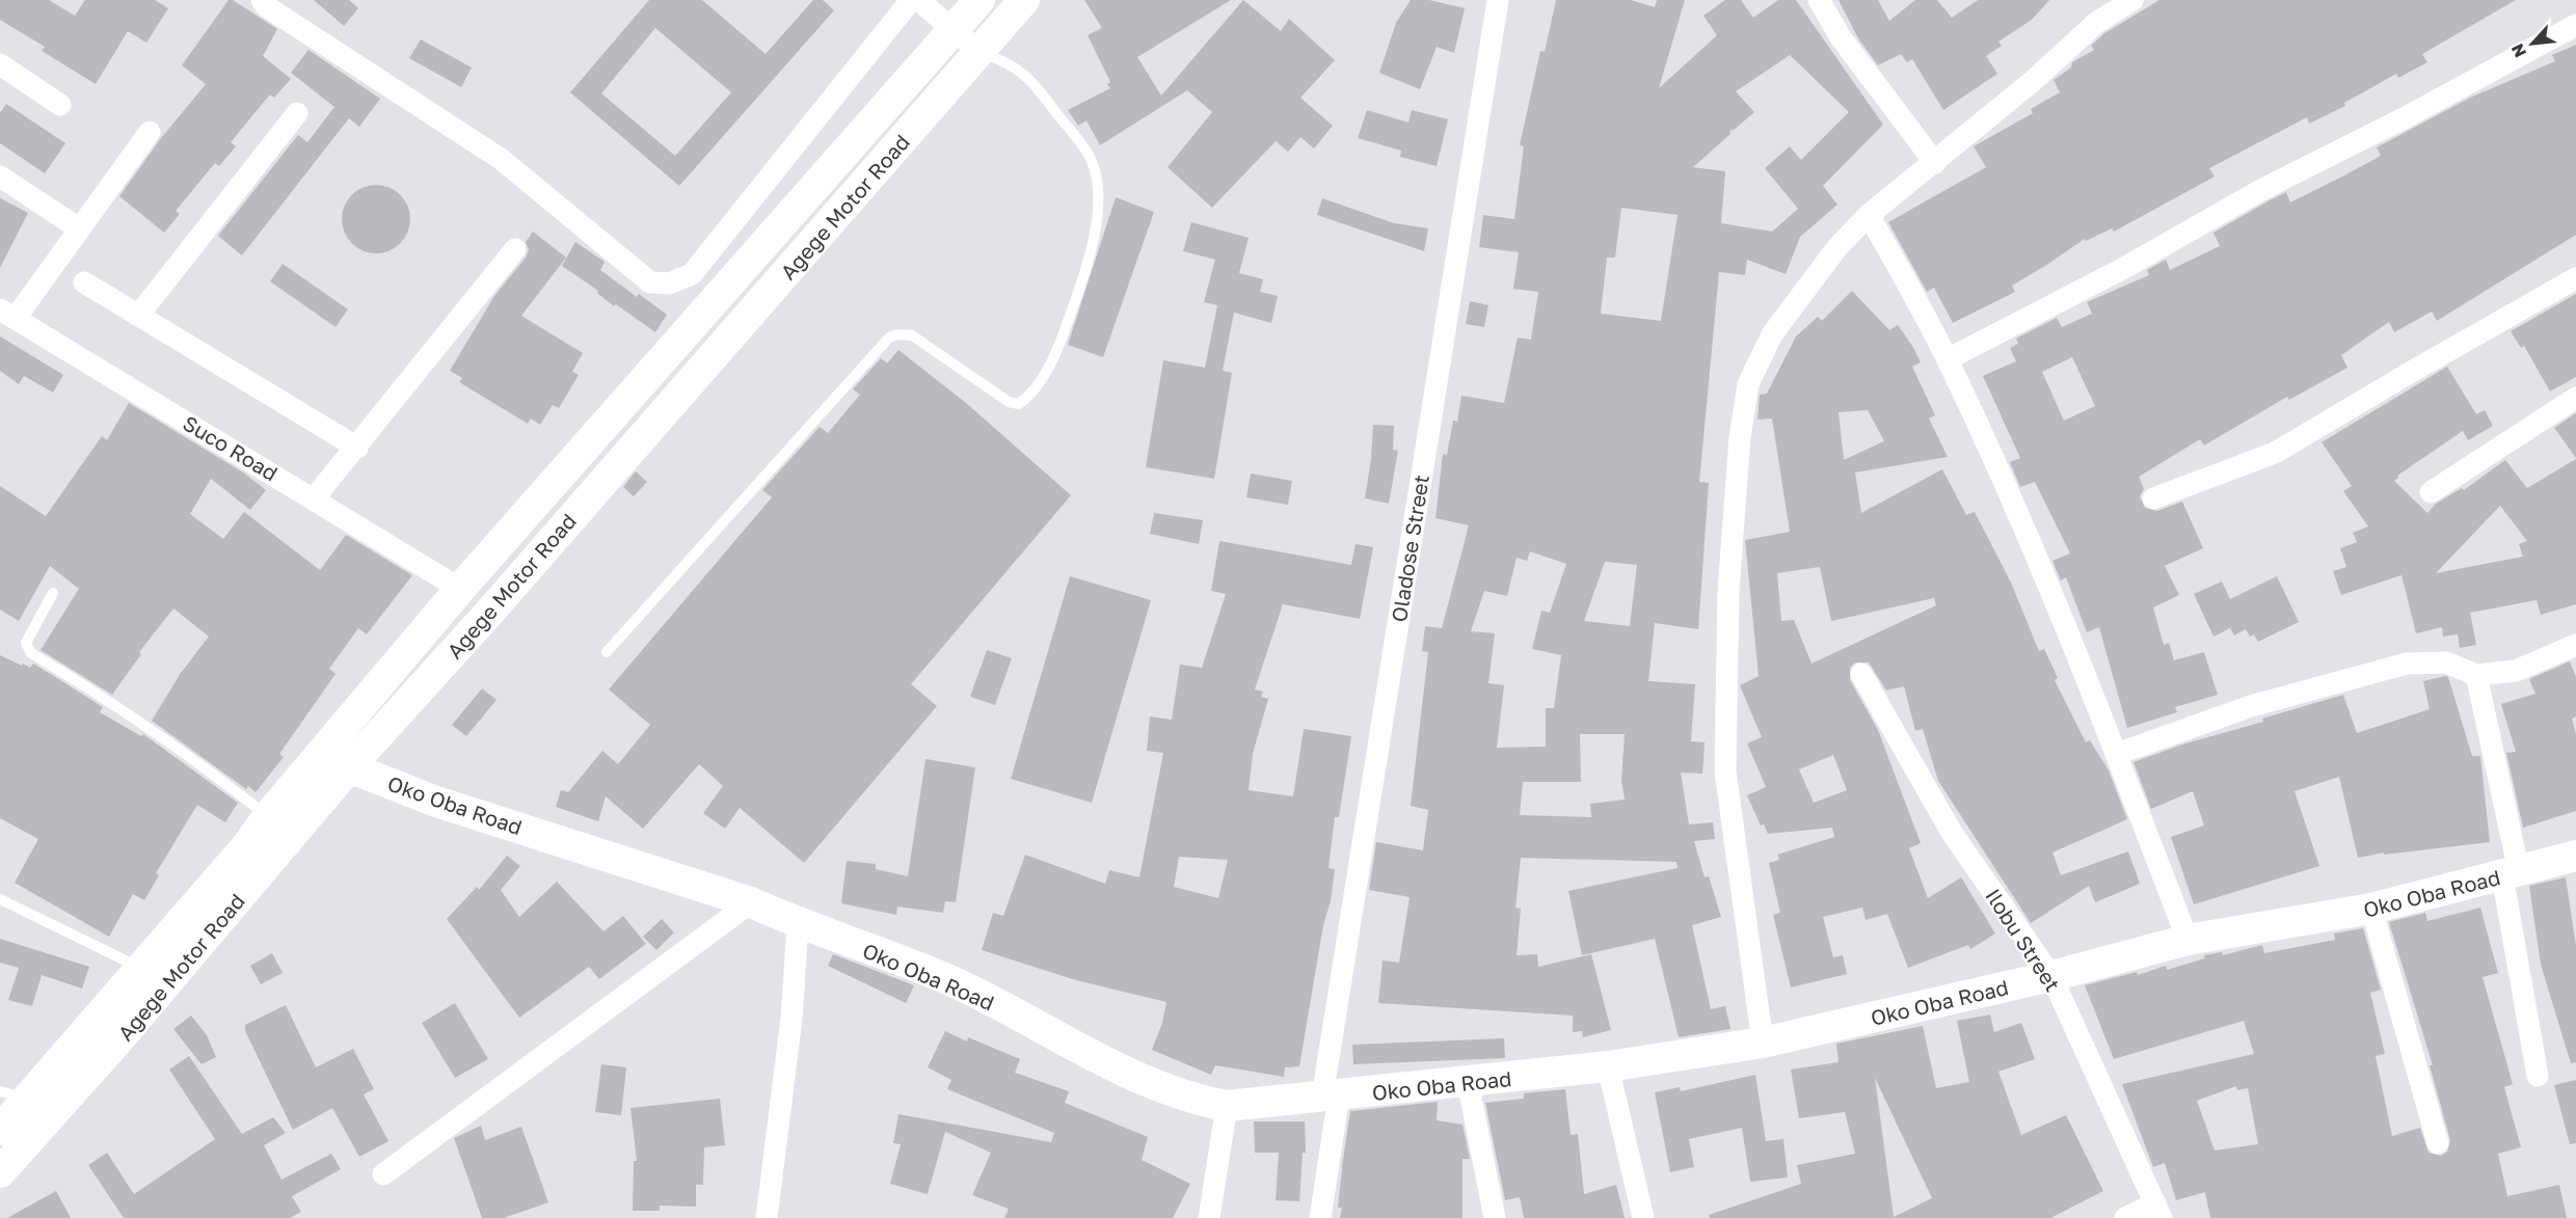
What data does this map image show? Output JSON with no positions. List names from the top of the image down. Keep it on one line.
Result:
{"streets":{"main road":["Agege Motor Road","Oko Oba Road"],"street":["Suco Road","Oladose Street","Ilobu Street"]},"crossings":[["Agege Motor Road","Suco Road"],["Agege Motor Road","Oko Oba Road"],["Oladose Street","Oko Oba Road"],["Oko Oba Road","Ilobu Street"]],"north":"bottom left"}
